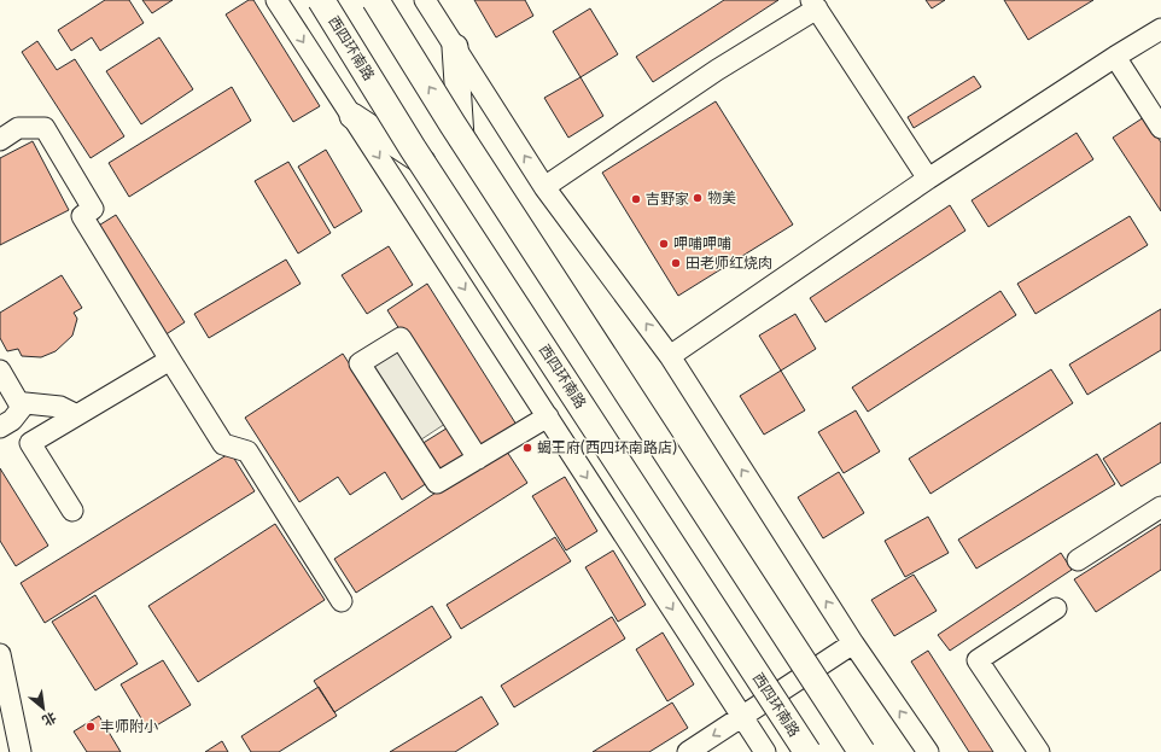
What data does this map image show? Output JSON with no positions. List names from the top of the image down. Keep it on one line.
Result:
{"streets":{"highway":["西四环南路"]},"places":["物美","吉野家","呷哺呷哺","田老师红烧肉","蝎王府(西四环南路店)","丰师附小"],"north":"bottom right"}
